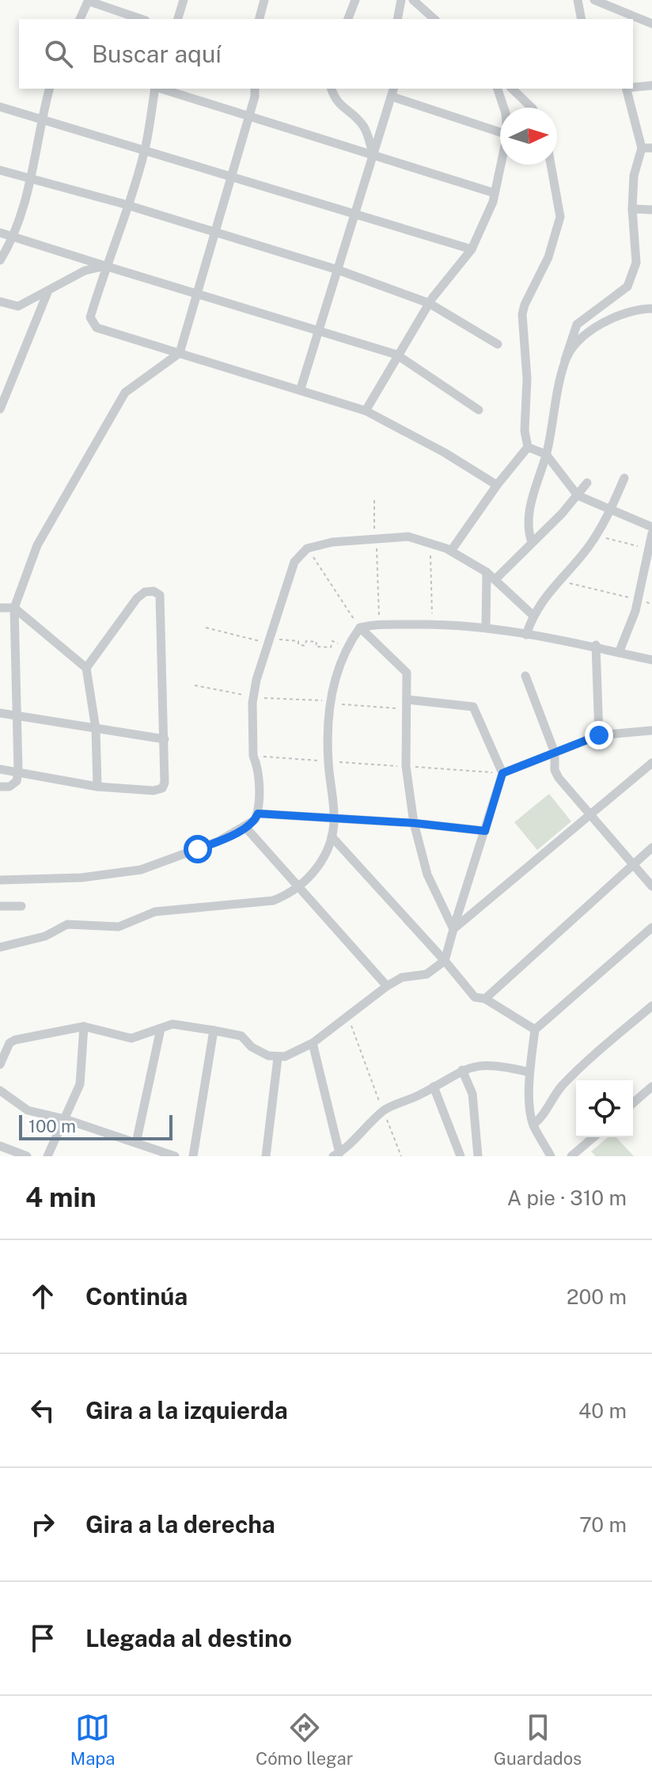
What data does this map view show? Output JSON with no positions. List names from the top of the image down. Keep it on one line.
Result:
{"scale_bar":"100 m","north":"right","page":{"search":"Buscar aquí","scale":"100 m","heading":["4 min","A pie · 310 m"],"list":[["Continúa","200 m"],["Gira a la izquierda","40 m"],["Gira a la derecha","70 m"],"Llegada al destino"],"nav":["Mapa","Cómo llegar","Guardados"]}}
